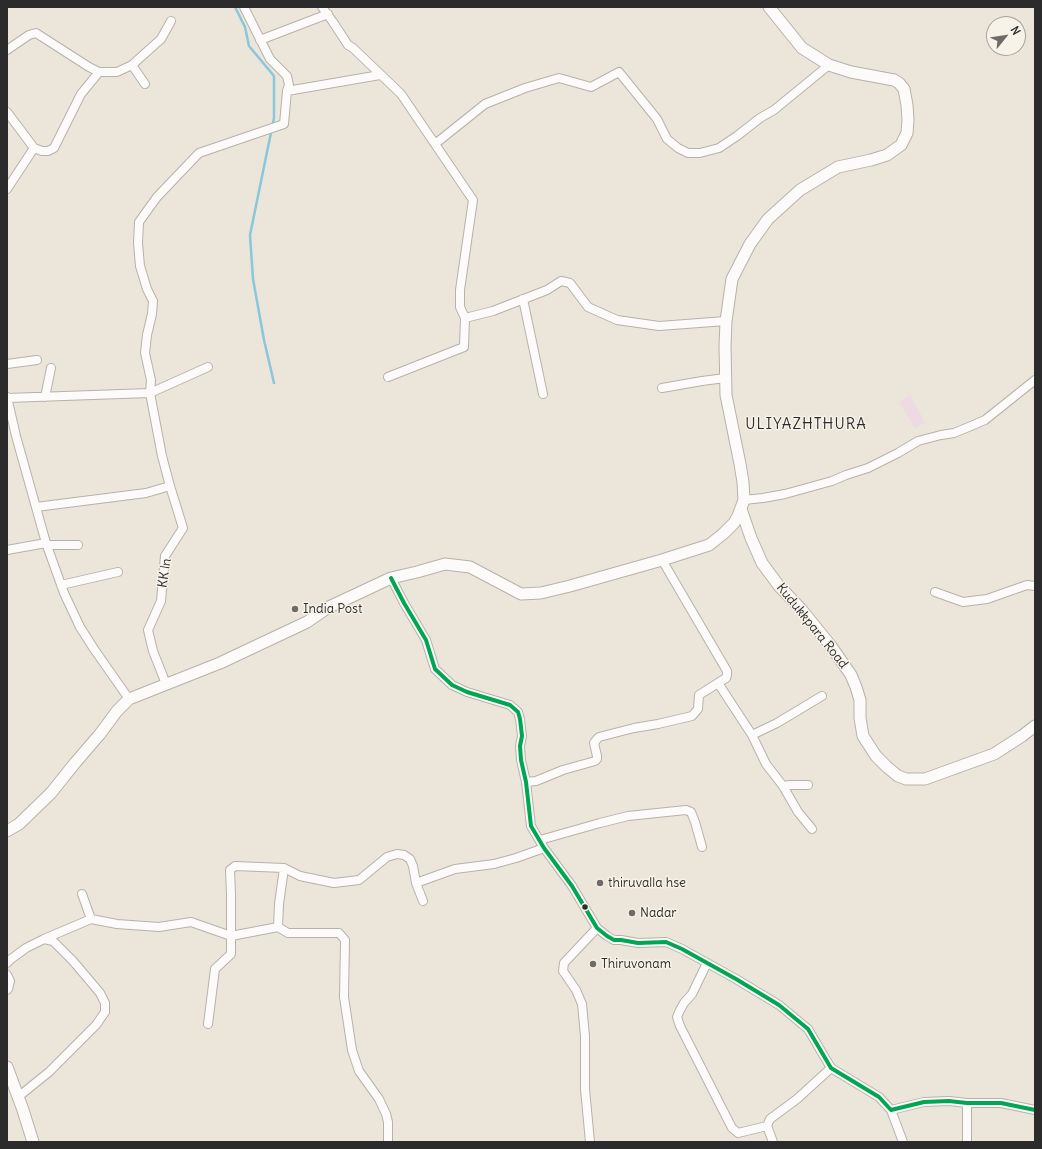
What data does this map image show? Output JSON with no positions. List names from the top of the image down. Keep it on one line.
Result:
{"streets":{"main road":["Kudukkpara Road"],"street":["KK ln"]},"districts":["ULIYAZHTHURA"],"places":["India Post","thiruvalla hse","Nadar","Thiruvonam"],"north":"top right"}
